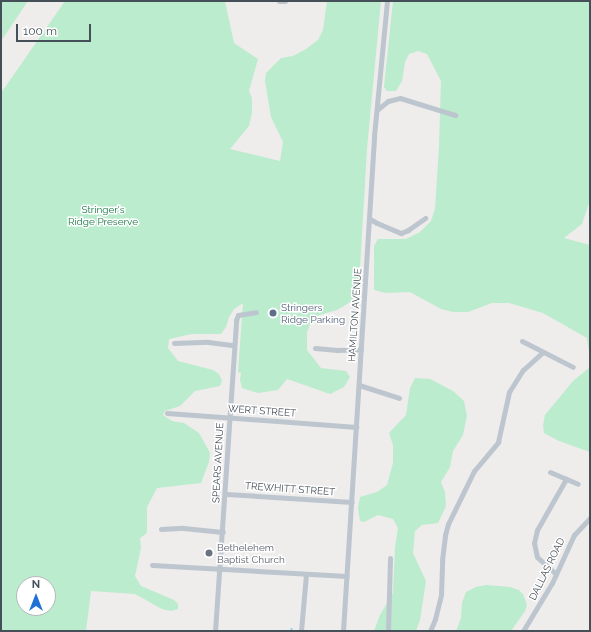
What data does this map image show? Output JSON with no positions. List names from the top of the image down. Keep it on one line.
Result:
{"streets":{"street":["HAMILTON AVENUE","WERT STREET","SPEARS AVENUE","TREWHITT STREET","DALLAS ROAD"]},"crossings":[["HAMILTON AVENUE","WERT STREET"],["HAMILTON AVENUE","TREWHITT STREET"],["WERT STREET","SPEARS AVENUE"],["SPEARS AVENUE","TREWHITT STREET"]],"parks":["Stringer's Ridge Preserve"],"places":["Stringers Ridge Parking","Bethelehem Baptist Church"],"scale_bar":"100 m","north":"top"}
